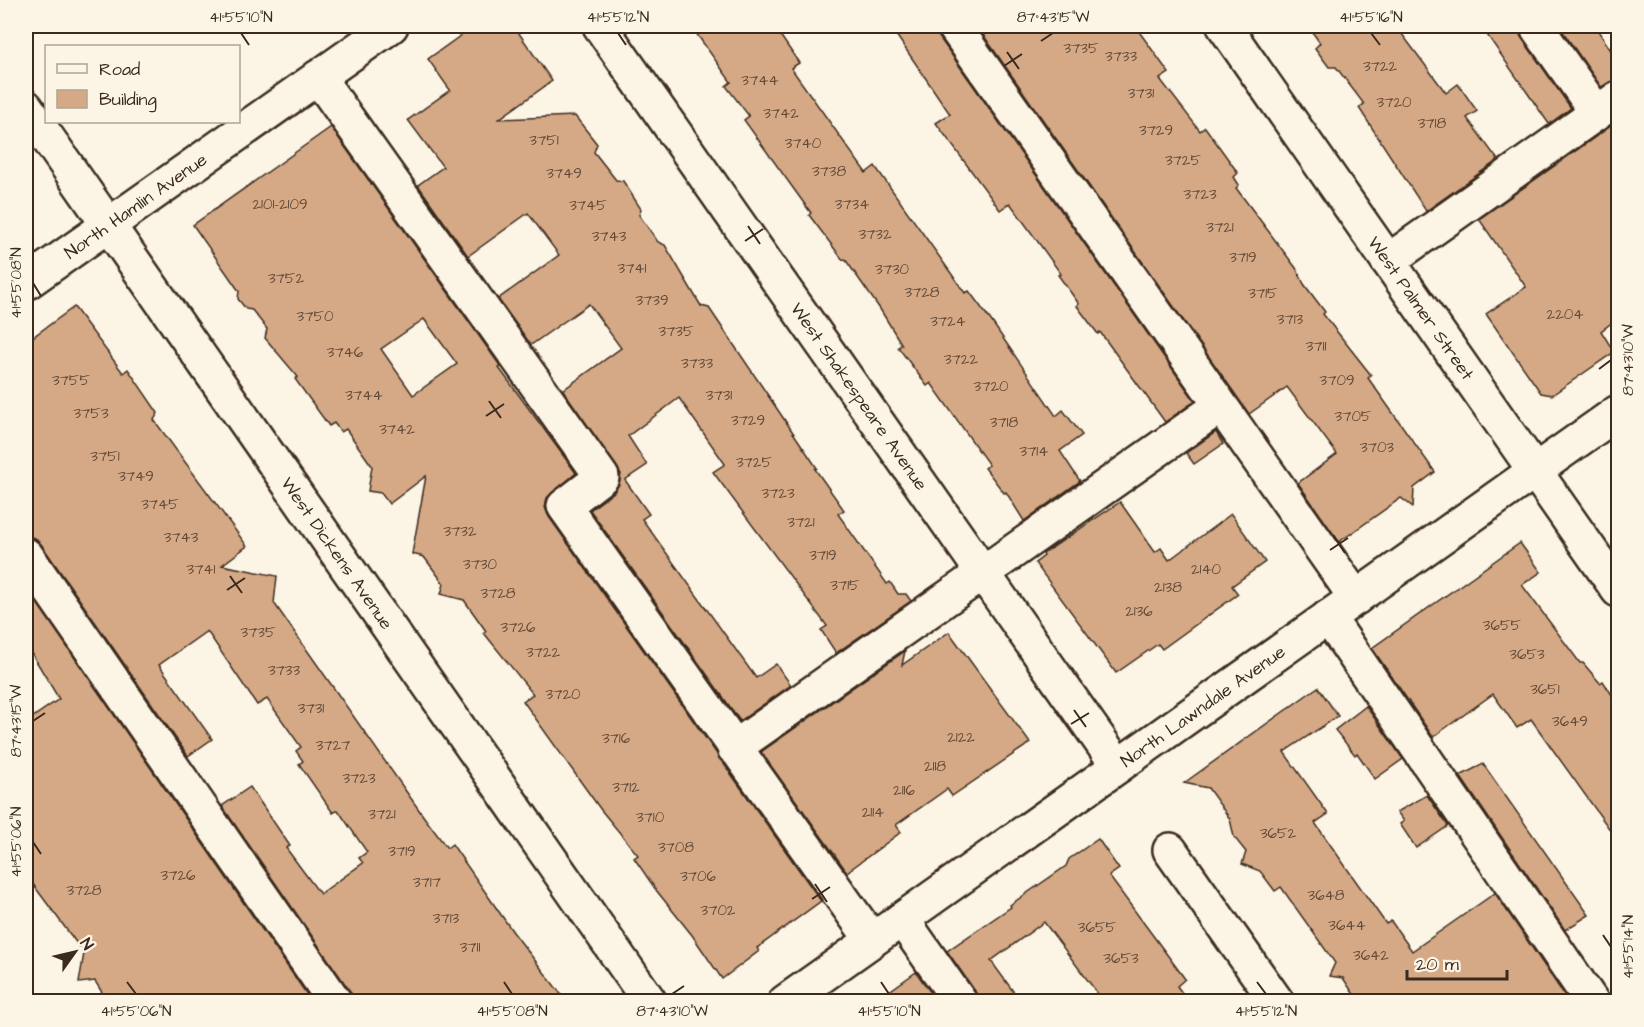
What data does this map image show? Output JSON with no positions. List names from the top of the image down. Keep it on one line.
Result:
{"streets":{"street":["North Hamlin Avenue","West Palmer Street","West Shakespeare Avenue","West Dickens Avenue","North Lawndale Avenue"]},"crossings":[["North Hamlin Avenue","West Dickens Avenue"],["West Palmer Street","North Lawndale Avenue"],["West Shakespeare Avenue","North Lawndale Avenue"]],"house_numbers":["3735","3733","3722","3744","3731","3720","3742","3718","3729","3751","3740","3725","3738","3749","3723","2101-2109","3734","3745","3721","3732","3743","3719","3741","3730","3752","3728","3715","3739","2204","3750","3713","3724","3735","3711","3746","3722","3733","3755","3709","3720","3744","3731","3753","3705","3729","3718","3742","3703","3714","3751","3725","3749","3723","3745","3721","3732","3743","3719","3730","3741","2140","3715","2138","3728","2136","3655","3726","3735","3722","3653","3733","3651","3720","3731","3649","2122","3716","3727","2118","3723","3712","2116","2114","3721","3710","3652","3708","3719","3726","3706","3717","3728","3648","3702","3713","3644","3655","3711","3642","3653"],"legend":["Road","Building"],"scale_bar":"20 m","north":"top right","coordinates":["41°55'10\"N","41°55'12\"N","87°43'15\"W","41°55'16\"N","41°55'08\"N","87°43'10\"W","41°55'06\"N","41°55'14\"N"]}
